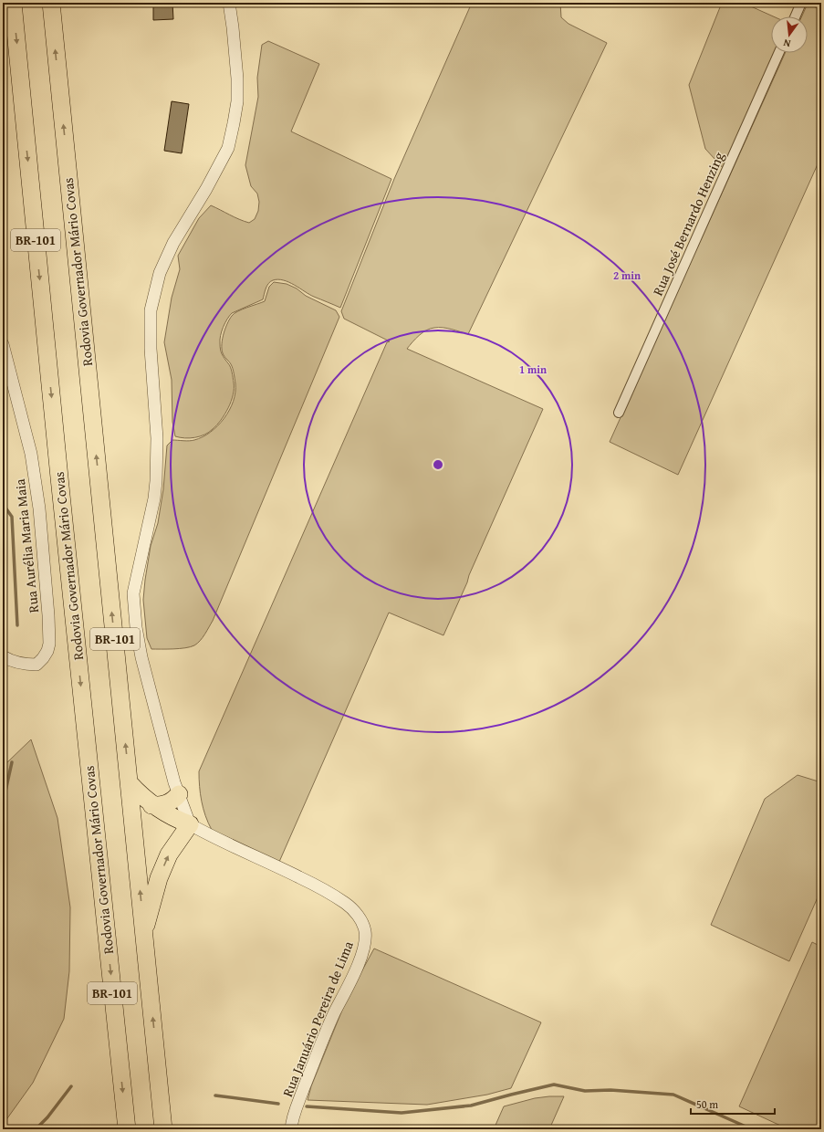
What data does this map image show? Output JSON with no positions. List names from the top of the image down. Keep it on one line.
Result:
{"streets":{"highway":["BR-101","Rodovia Governador Mário Covas"],"street":["Rua José Bernardo Henzing","Rua Aurélia Maria Maia","Rua Januário Pereira de Lima"]},"scale_bar":"50 m","north":"bottom","rings":["2 min","1 min"]}
